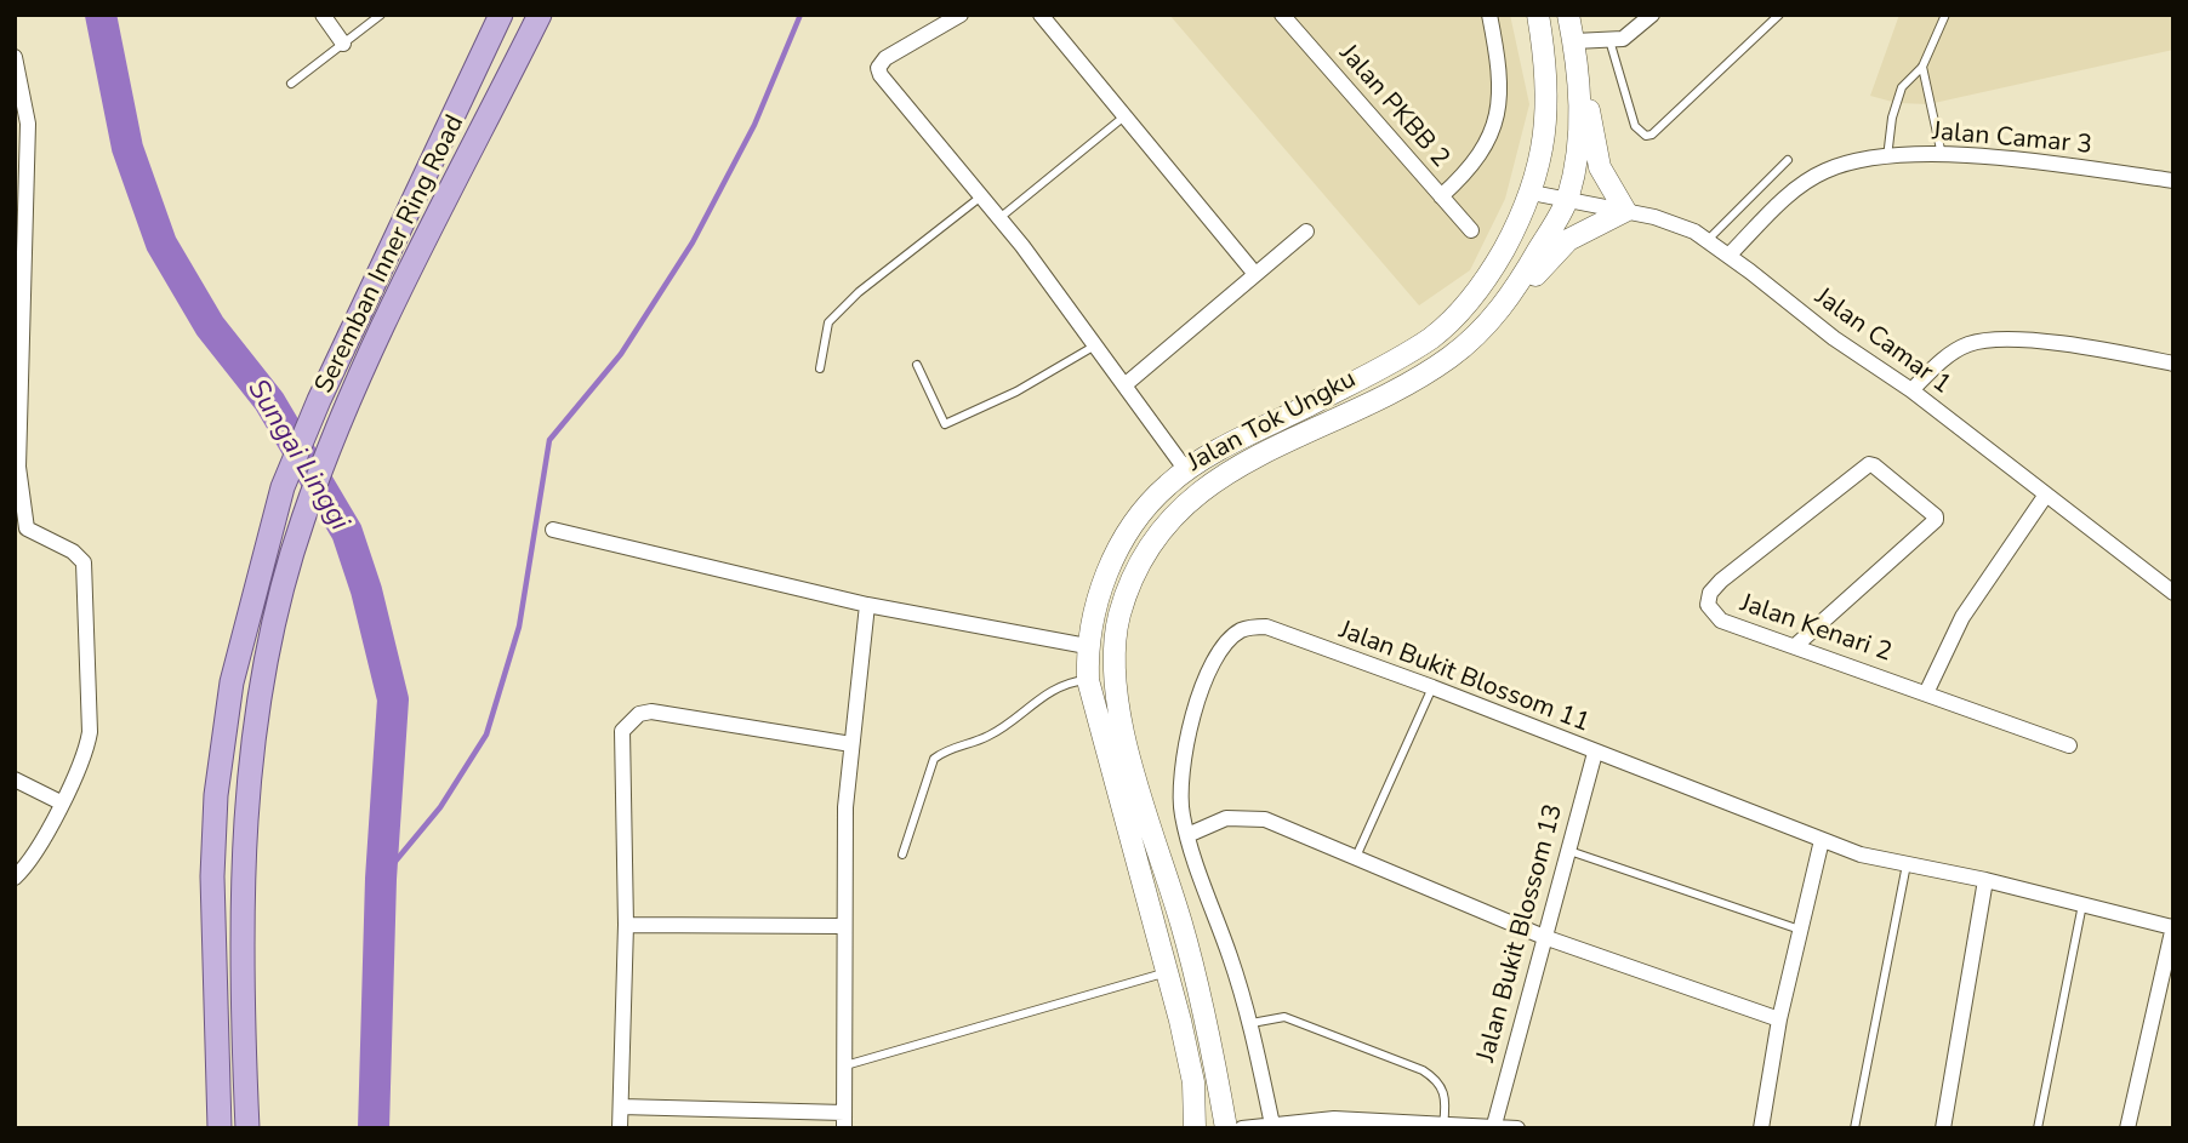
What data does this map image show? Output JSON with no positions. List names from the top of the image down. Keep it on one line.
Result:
{"streets":{"main road":["Seremban Inner Ring Road","Jalan Tok Ungku"],"street":["Jalan PKBB 2","Jalan Camar 3","Jalan Camar 1","Jalan Kenari 2","Jalan Bukit Blossom 11","Jalan Bukit Blossom 13"]},"crossings":[["Jalan Camar 3","Jalan Camar 1"],["Jalan Camar 1","Jalan Tok Ungku"],["Jalan Bukit Blossom 11","Jalan Bukit Blossom 13"]],"water":["Sungai Linggi"]}
